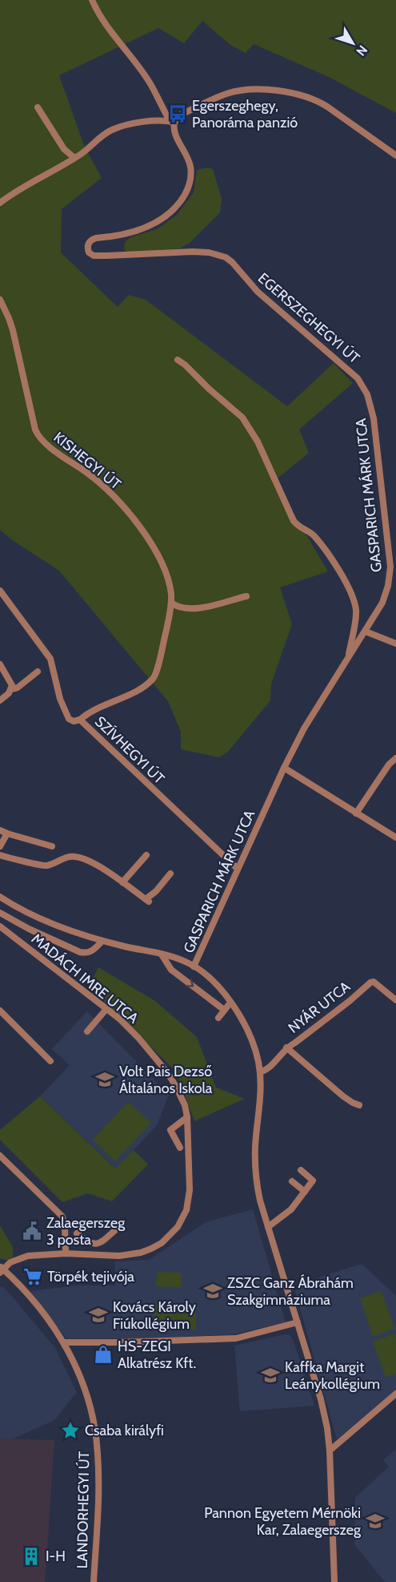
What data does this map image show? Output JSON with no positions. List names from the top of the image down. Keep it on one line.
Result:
{"streets":{"street":["EGERSZEGHEGYI ÚT","KISHEGYI ÚT","GASPARICH MÁRK UTCA","SZÍVHEGYI ÚT","MADÁCH IMRE UTCA","NYÁR UTCA","LANDORHEGYI ÚT"]},"crossings":[["EGERSZEGHEGYI ÚT","GASPARICH MÁRK UTCA"],["KISHEGYI ÚT","SZÍVHEGYI ÚT"],["GASPARICH MÁRK UTCA","SZÍVHEGYI ÚT"],["GASPARICH MÁRK UTCA","NYÁR UTCA"],["MADÁCH IMRE UTCA","LANDORHEGYI ÚT"]],"places":{"bus stop":["Egerszeghegy, Panoráma panzió"],"school or university":["Volt Pais Dezső Általános Iskola","ZSZC Ganz Ábrahám Szakgimnáziuma","Kovács Károly Fiúkollégium","Kaffka Margit Leánykollégium","Pannon Egyetem Mérnöki Kar, Zalaegerszeg"],"public building":["Zalaegerszeg 3 posta"],"supermarket":["Törpék tejivója"],"shop":["HS-ZEGI Alkatrész Kft."],"place":["Csaba királyfi"],"building":["I-H"]},"north":"bottom right"}
